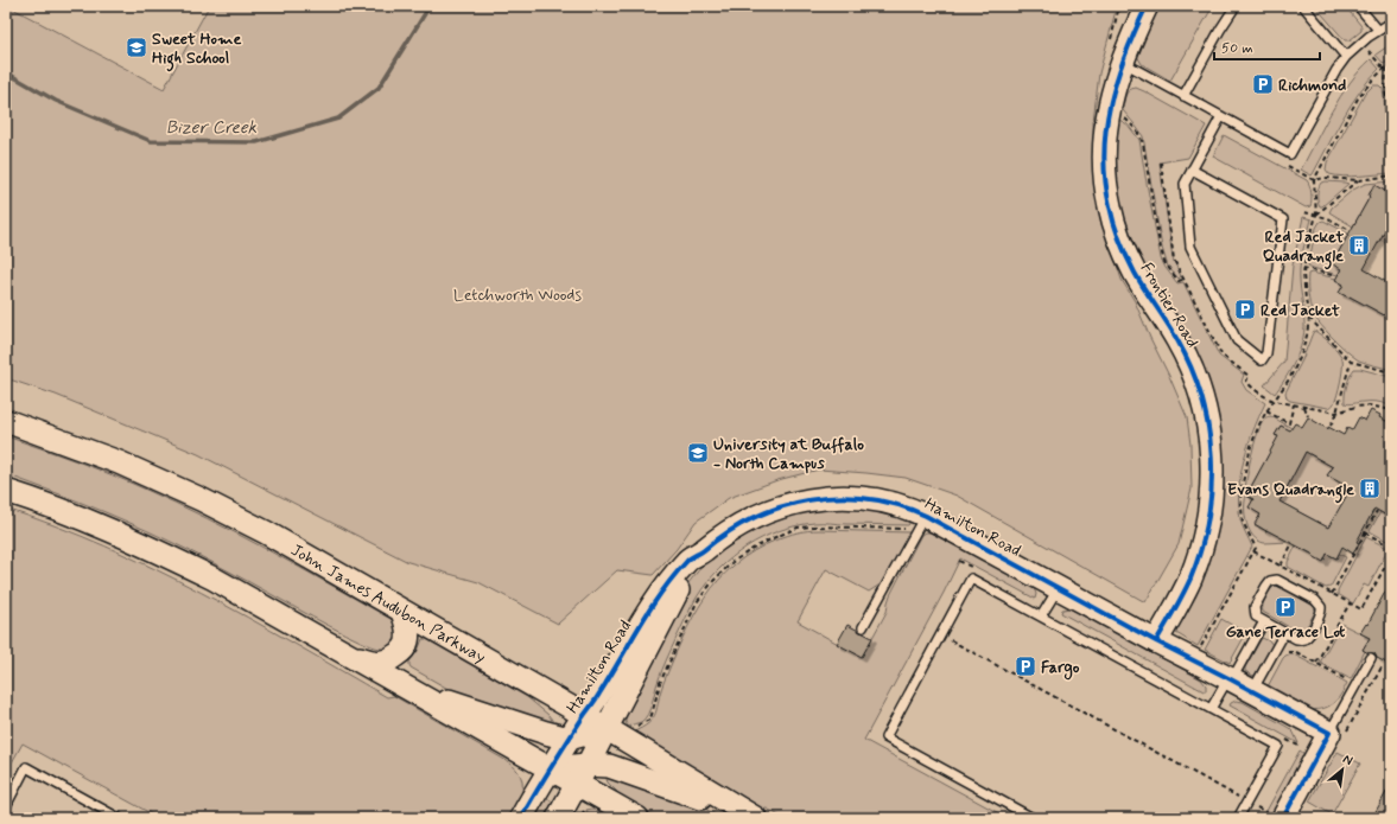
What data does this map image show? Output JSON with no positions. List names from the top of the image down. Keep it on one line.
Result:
{"streets":{"street":["Frontier Road","Hamilton Road","John James Audubon Parkway"]},"crossings":[["Frontier Road","Hamilton Road"],["Hamilton Road","John James Audubon Parkway"]],"water":["Bizer Creek"],"parks":["Letchworth Woods"],"places":{"school or university":["Sweet Home High School","University at Buffalo - North Campus"],"parking":["Richmond","Red Jacket","Gane Terrace Lot","Fargo"],"building":["Red Jacket Quadrangle","Evans Quadrangle"]},"scale_bar":"50 m","north":"top right"}
